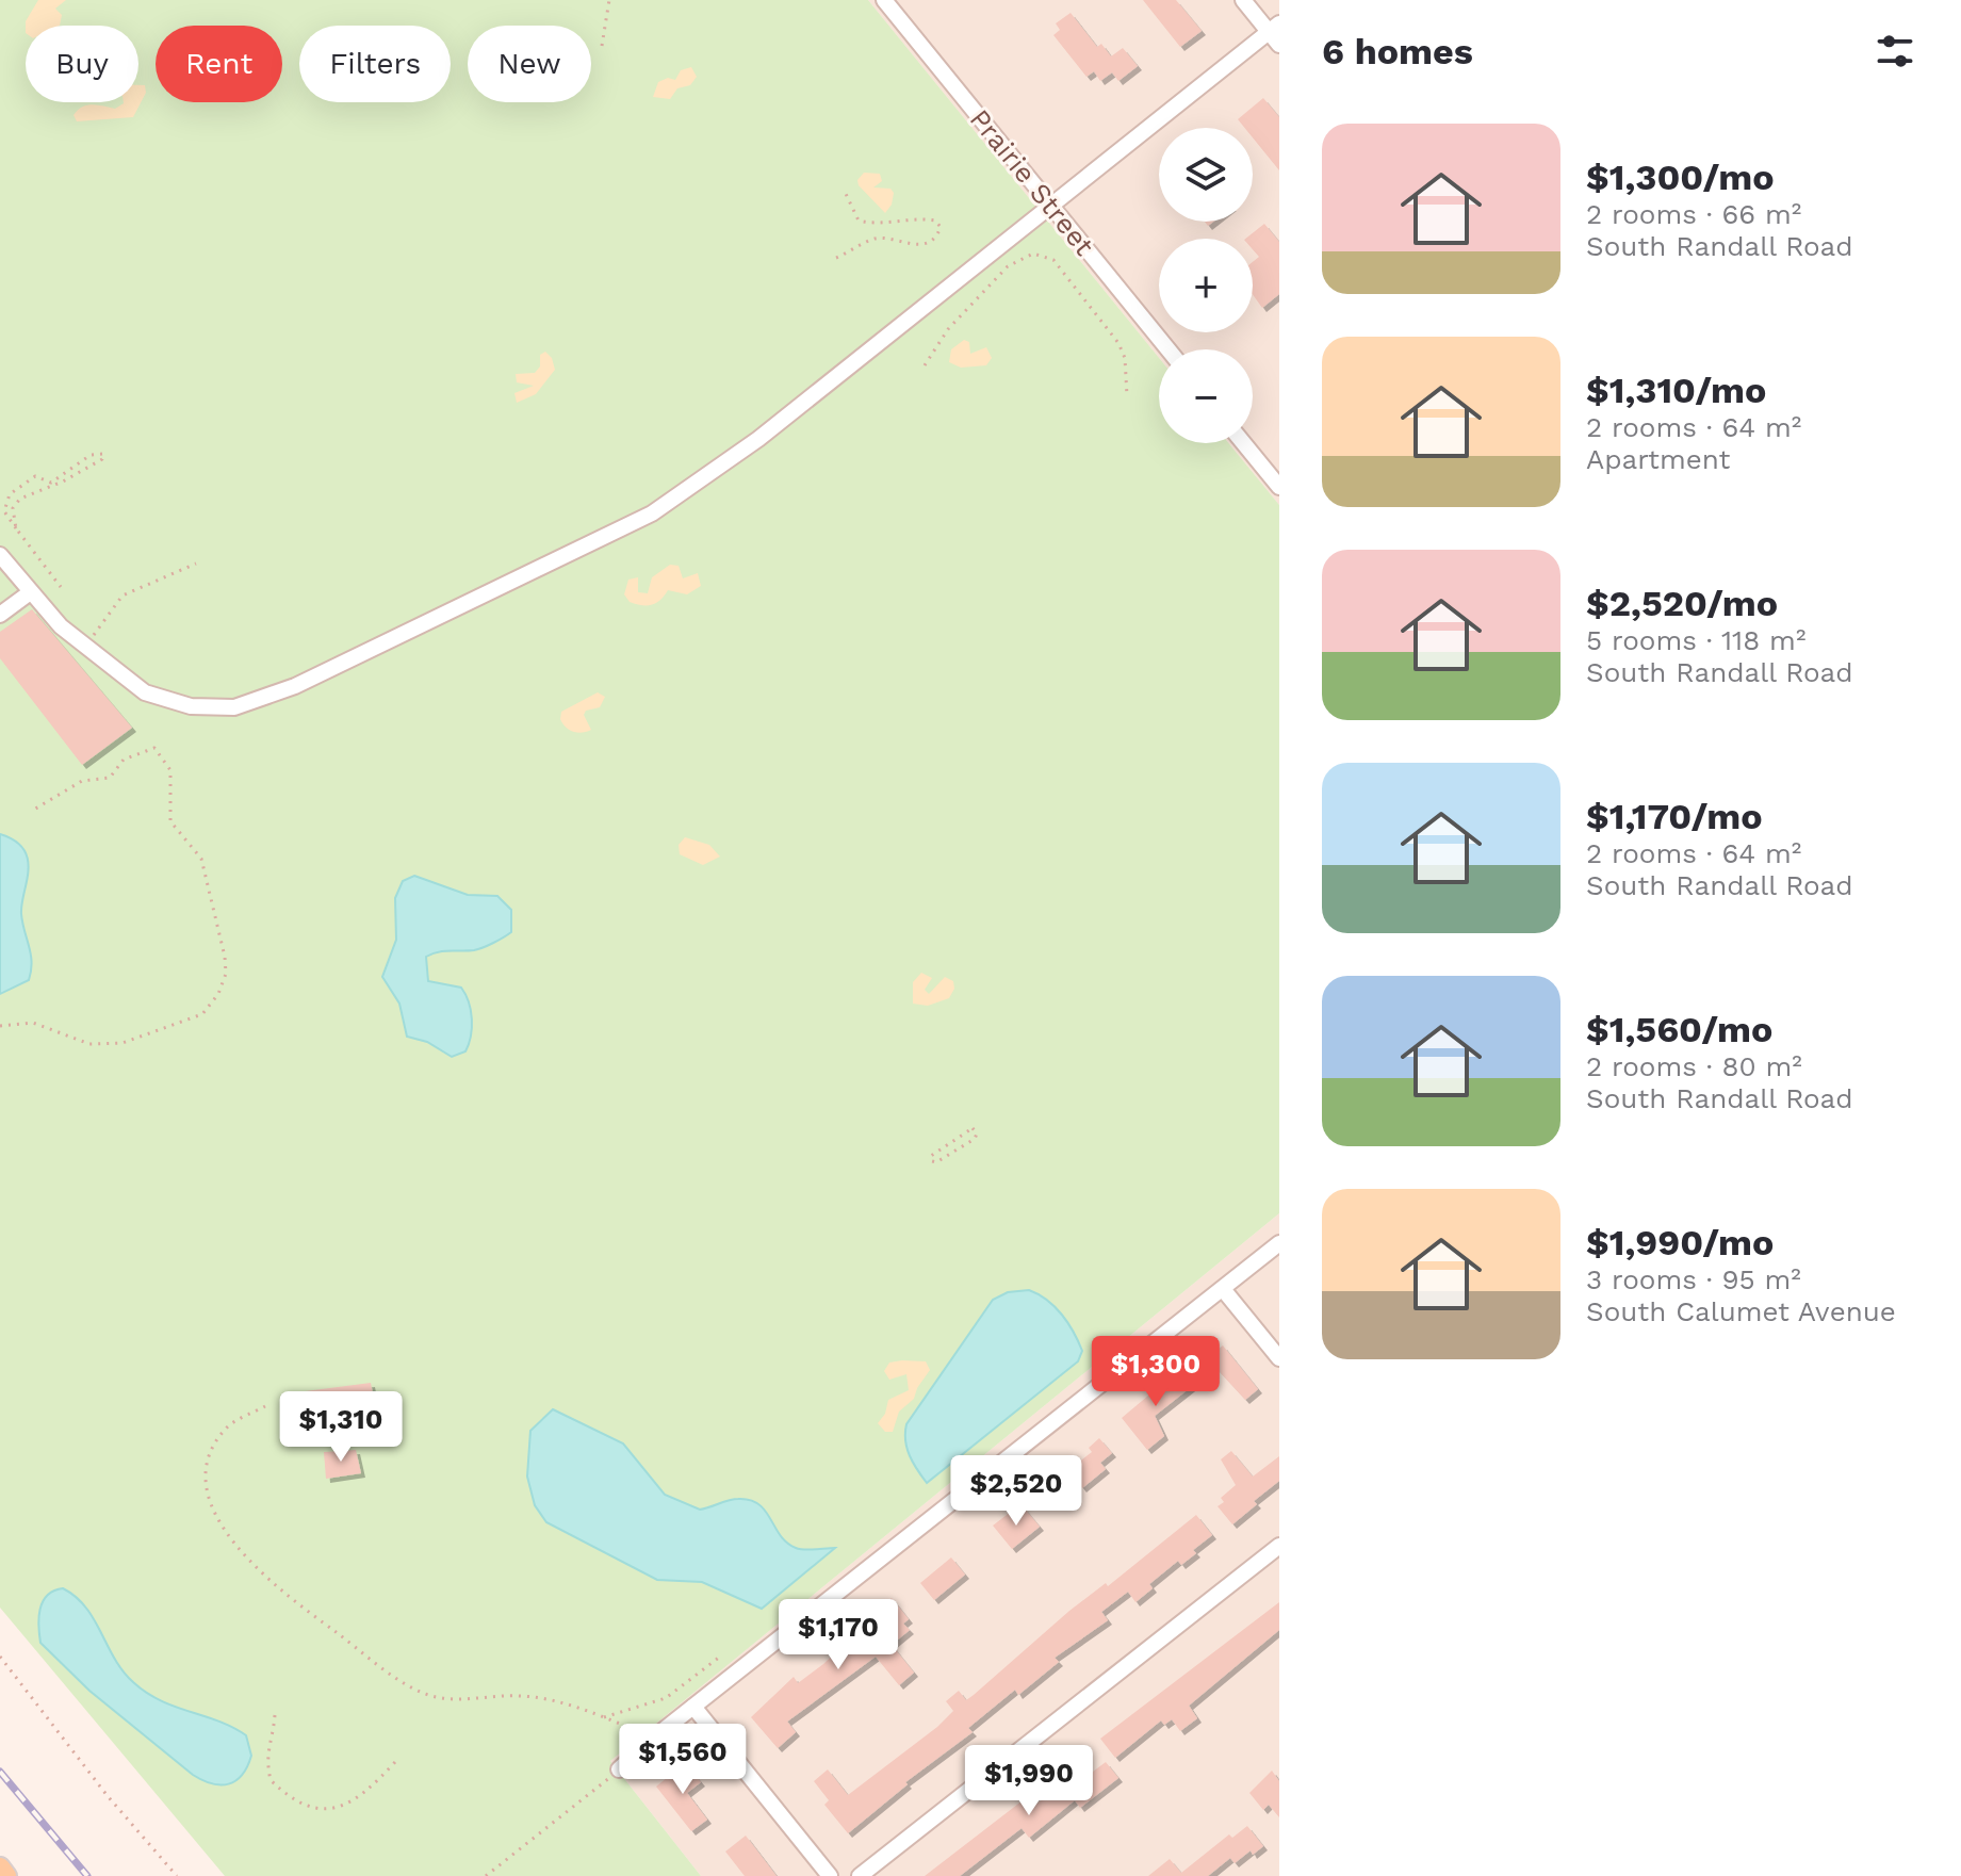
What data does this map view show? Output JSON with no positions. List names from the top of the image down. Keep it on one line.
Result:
{"streets":{"street":["Prairie Street"]},"page":{"heading":"6 homes","chip":["Buy","Rent","Filters","New"],"list":[{"name":"$1,300/mo","note":"2 rooms · 66 m² · South Randall Road"},{"name":"$1,310/mo","note":"2 rooms · 64 m² · Apartment"},{"name":"$2,520/mo","note":"5 rooms · 118 m² · South Randall Road"},{"name":"$1,170/mo","note":"2 rooms · 64 m² · South Randall Road"},{"name":"$1,560/mo","note":"2 rooms · 80 m² · South Randall Road"},{"name":"$1,990/mo","note":"3 rooms · 95 m² · South Calumet Avenue"}],"map_buttons":["+","−"],"price":["$1,300","$1,310","$2,520","$1,170","$1,560","$1,990"]}}
